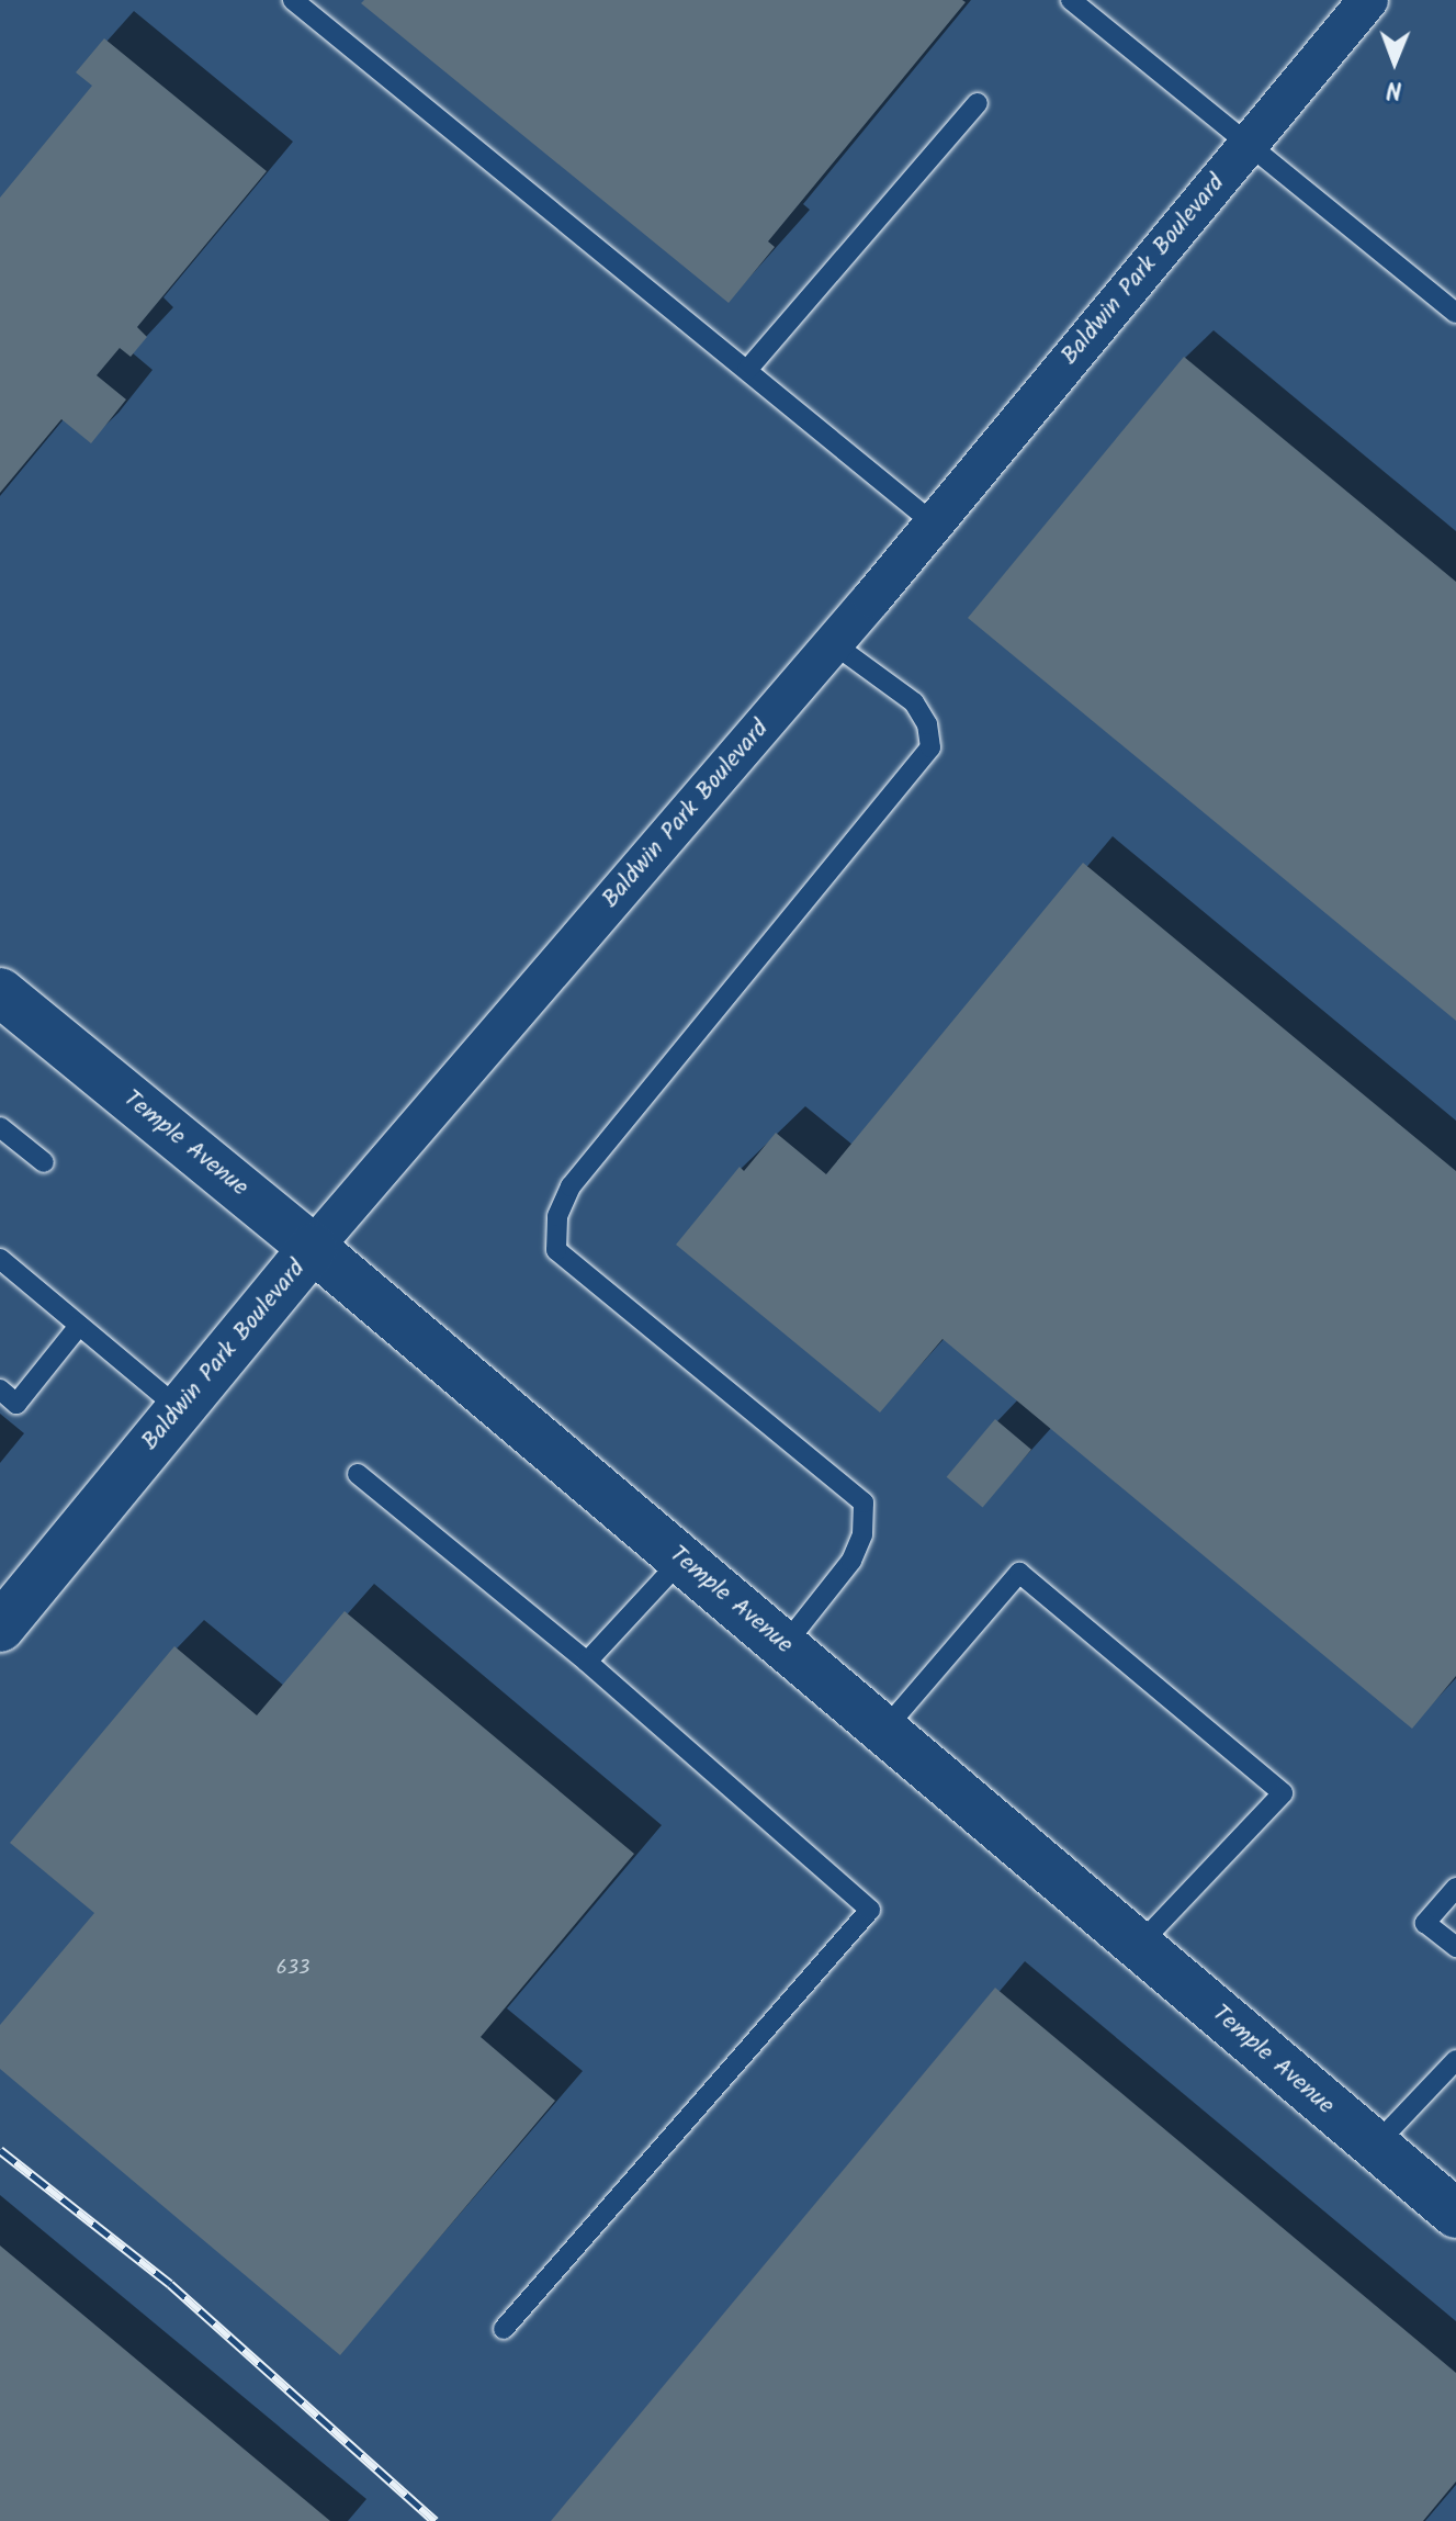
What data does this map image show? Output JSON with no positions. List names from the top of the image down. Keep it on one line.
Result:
{"streets":{"main road":["Baldwin Park Boulevard","Temple Avenue"]},"crossings":[["Baldwin Park Boulevard","Temple Avenue"]],"house_numbers":["633"],"north":"bottom"}
